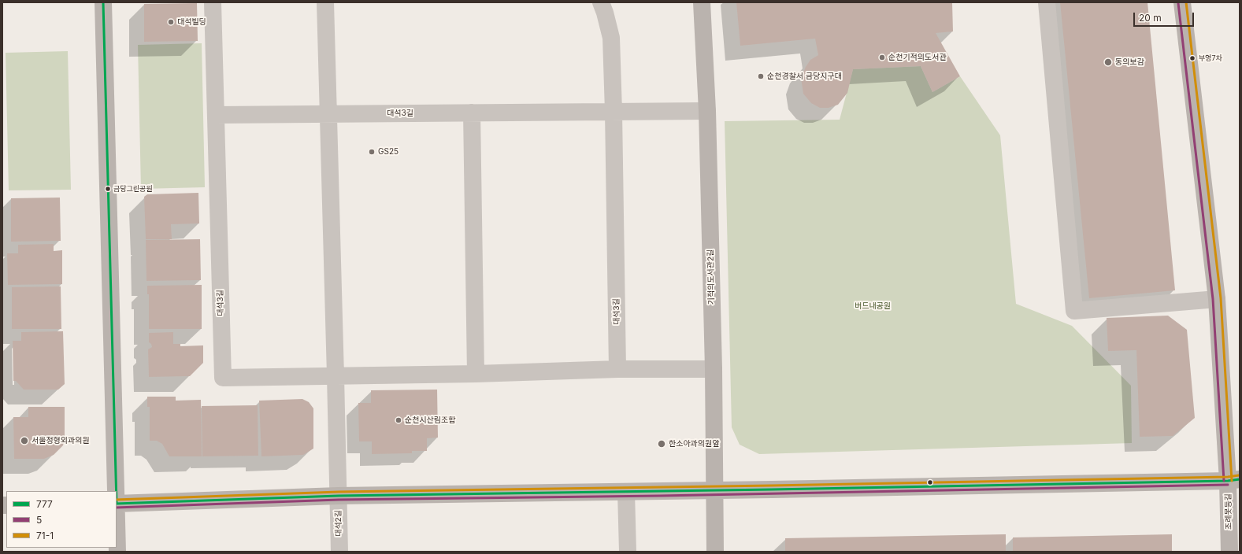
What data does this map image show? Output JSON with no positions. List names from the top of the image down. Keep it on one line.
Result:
{"streets":{"street":["대석3길","기적의도서관2길","조례못등길","대석2길"]},"parks":["버드내공원"],"places":["대석빌딩","순천기적의도서관","부영7차","동의보감","순천경찰서 금당지구대","GS25","금당그린공원","순천시산림조합","서울정형외과의원","한소아과의원앞"],"lines":["transit line 777","transit line 71-1","transit line 5"],"legend":["777","5","71-1"],"scale_bar":"20 m"}
